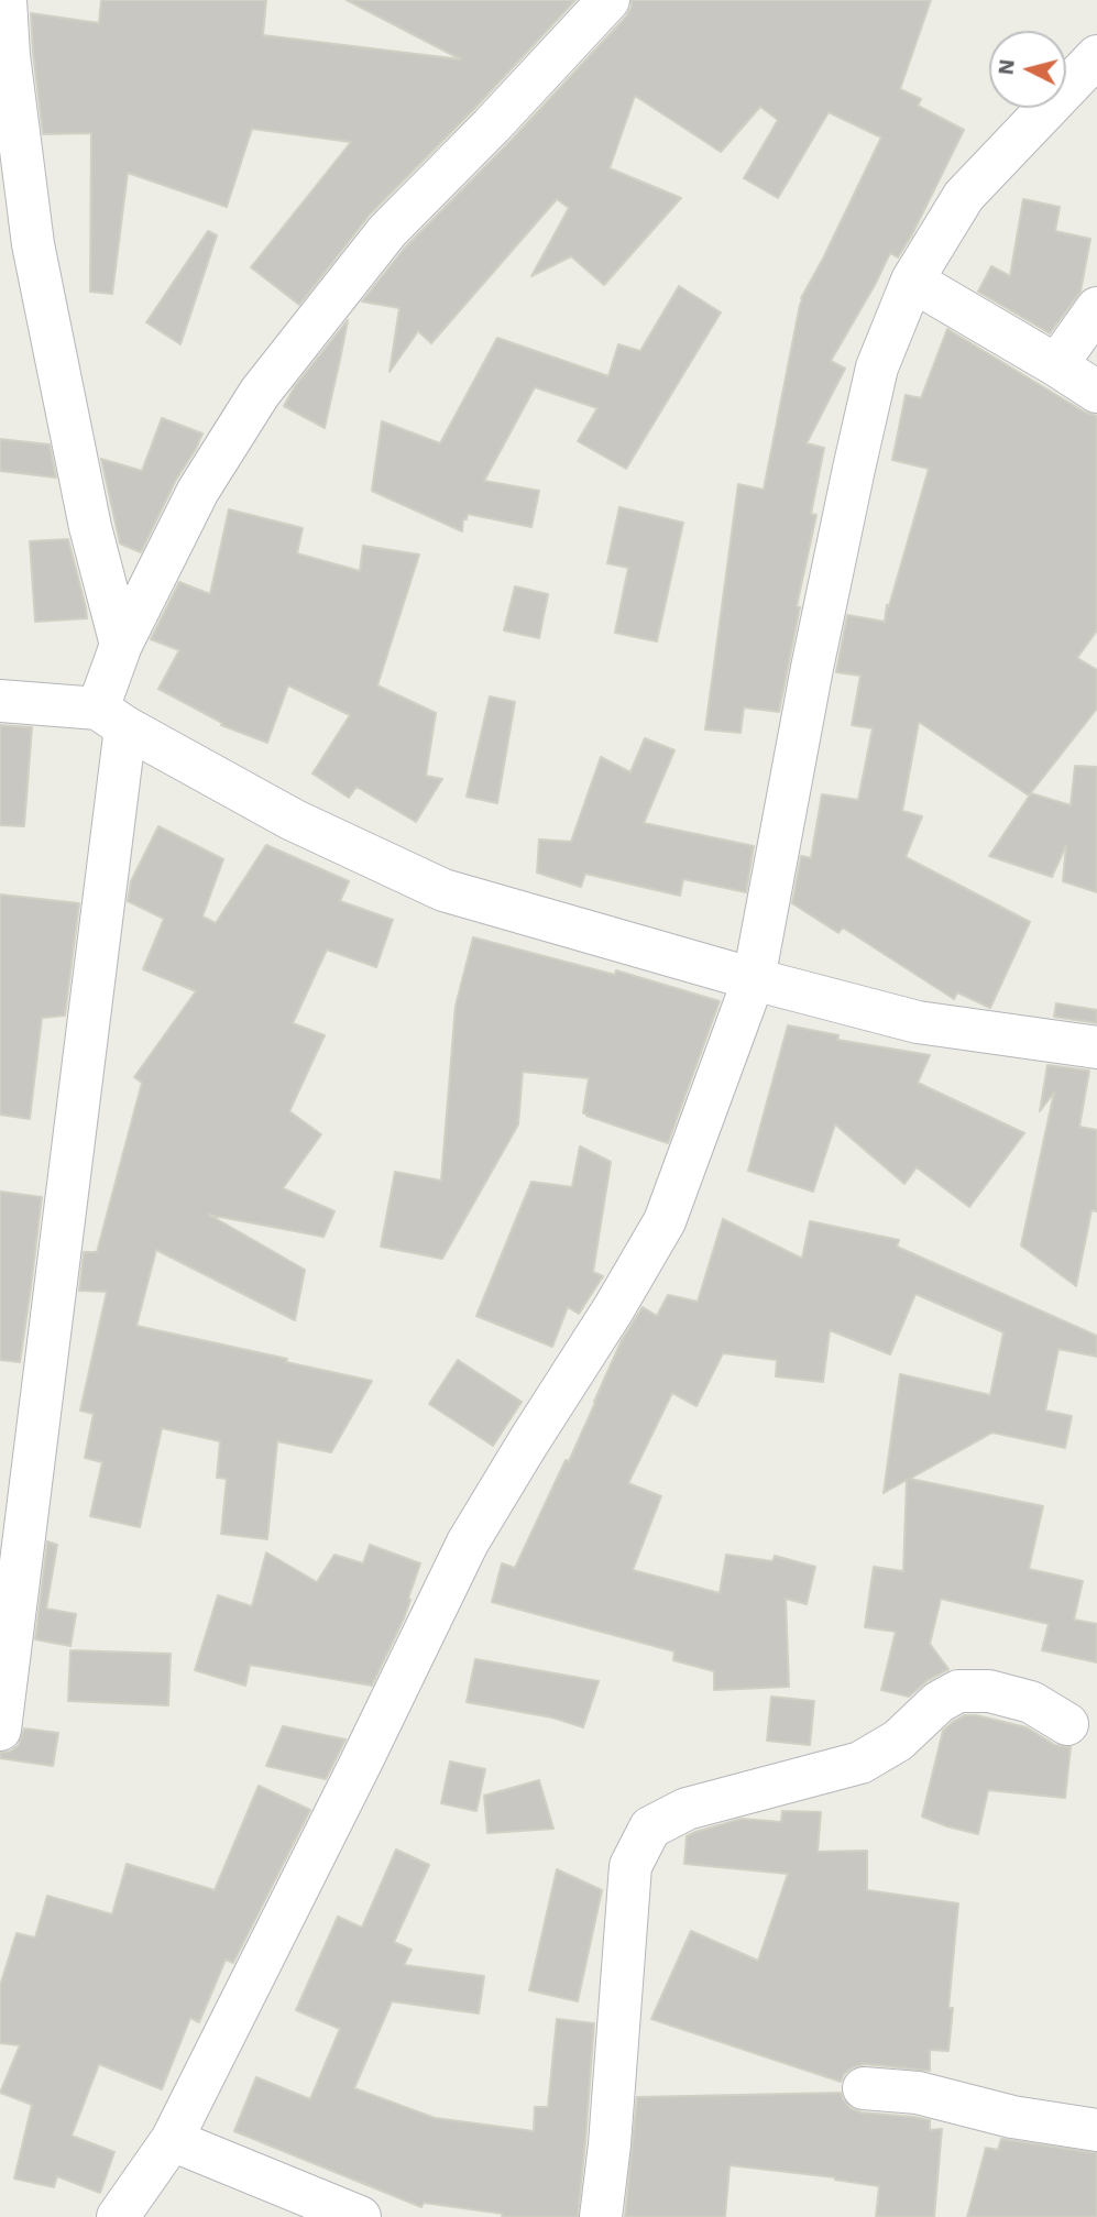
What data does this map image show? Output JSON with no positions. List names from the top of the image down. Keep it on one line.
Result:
{"north":"left"}
